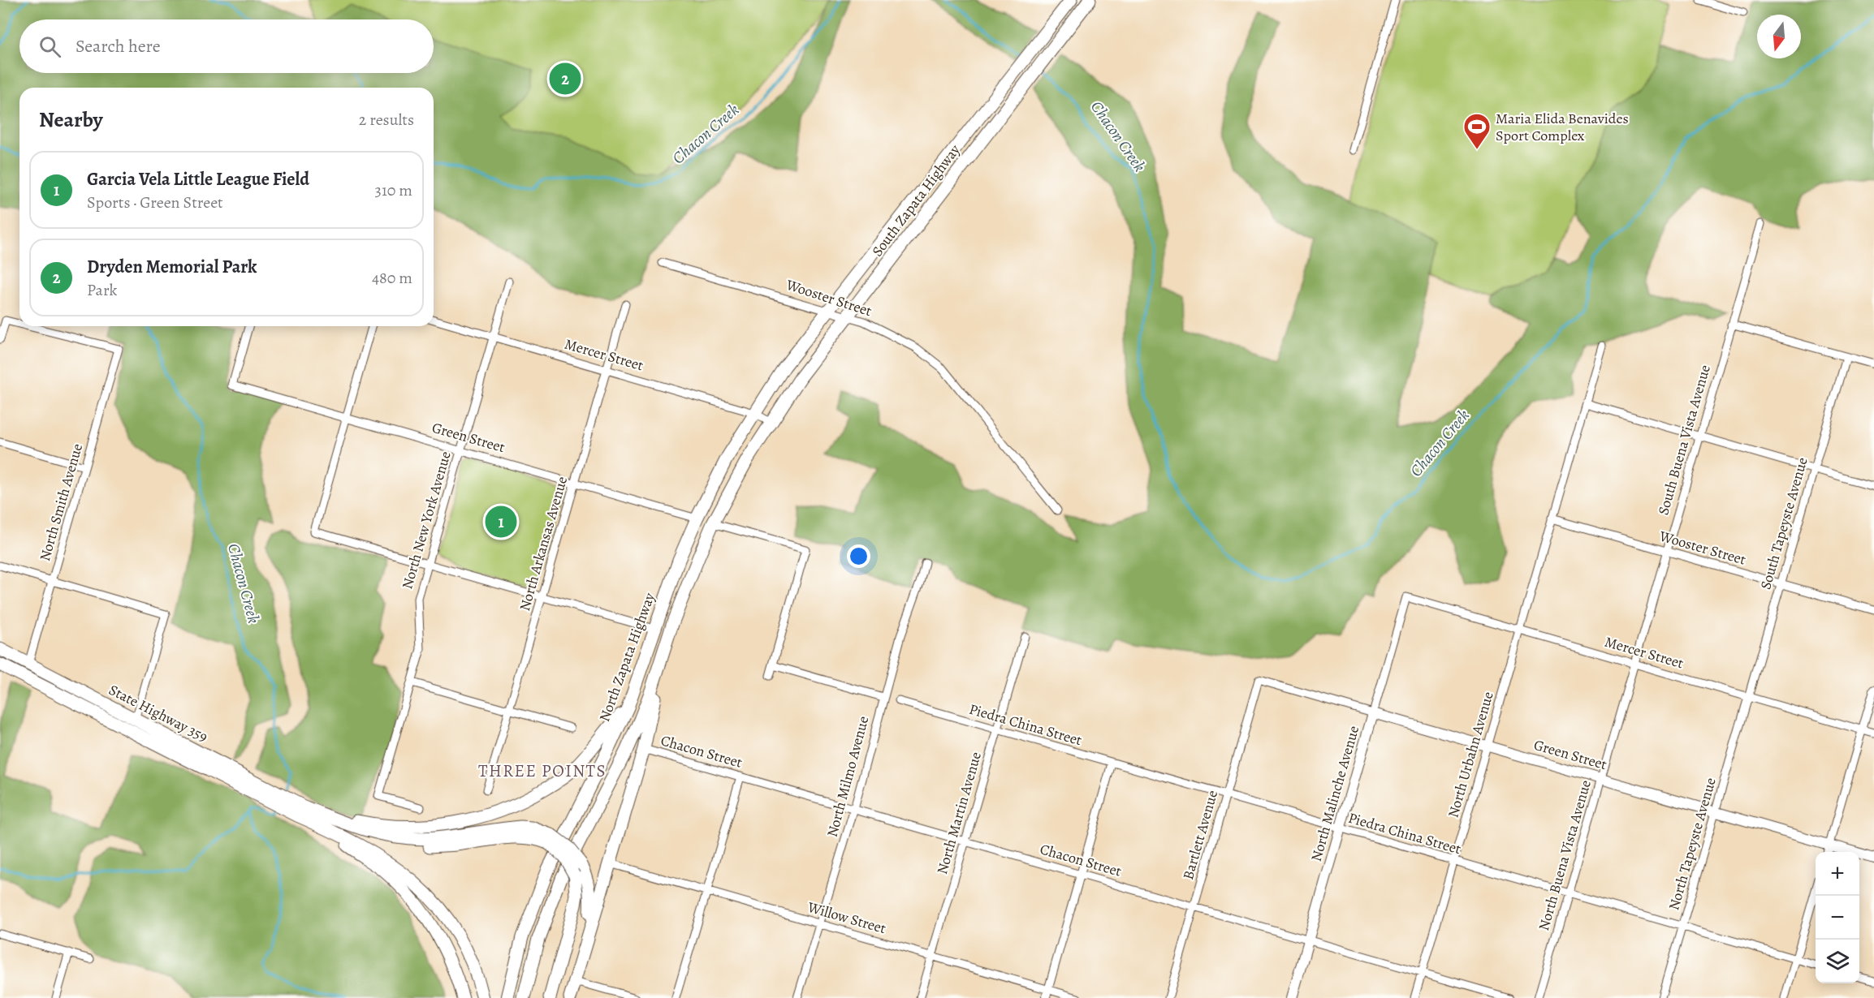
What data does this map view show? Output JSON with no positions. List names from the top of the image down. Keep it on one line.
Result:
{"streets":{"main road":["South Zapata Highway","North Zapata Highway","State Highway 359"],"street":["Wooster Street","Mercer Street","Green Street","South Buena Vista Avenue","North Smith Avenue","North New York Avenue","South Tapeyste Avenue","North Arkansas Avenue","Piedra China Street","Chacon Street","North Urbahn Avenue","North Milmo Avenue","North Malinche Avenue","North Martin Avenue","Bartlett Avenue","North Tapeyste Avenue","North Buena Vista Avenue","Willow Street"]},"crossings":[["South Zapata Highway","Wooster Street"],["South Zapata Highway","Mercer Street"],["South Zapata Highway","North Zapata Highway"],["Wooster Street","South Buena Vista Avenue"],["Wooster Street","South Tapeyste Avenue"],["Wooster Street","North Urbahn Avenue"],["Mercer Street","South Buena Vista Avenue"],["Mercer Street","North New York Avenue"],["Mercer Street","South Tapeyste Avenue"],["Mercer Street","North Arkansas Avenue"],["Mercer Street","North Zapata Highway"],["Mercer Street","North Urbahn Avenue"],["Mercer Street","North Malinche Avenue"],["Mercer Street","North Tapeyste Avenue"],["Mercer Street","North Buena Vista Avenue"],["Green Street","North New York Avenue"],["Green Street","North Arkansas Avenue"],["Green Street","North Zapata Highway"],["Green Street","North Urbahn Avenue"],["Green Street","North Malinche Avenue"],["Green Street","Bartlett Avenue"],["Green Street","North Tapeyste Avenue"],["Green Street","North Buena Vista Avenue"],["South Buena Vista Avenue","North Buena Vista Avenue"],["North Smith Avenue","State Highway 359"],["South Tapeyste Avenue","North Tapeyste Avenue"],["Piedra China Street","North Urbahn Avenue"],["Piedra China Street","North Malinche Avenue"],["Piedra China Street","North Martin Avenue"],["Piedra China Street","Bartlett Avenue"],["Piedra China Street","North Tapeyste Avenue"],["Piedra China Street","North Buena Vista Avenue"],["Chacon Street","North Urbahn Avenue"],["Chacon Street","North Milmo Avenue"],["Chacon Street","North Malinche Avenue"],["Chacon Street","North Martin Avenue"],["Chacon Street","Bartlett Avenue"],["North Milmo Avenue","Willow Street"],["North Martin Avenue","Willow Street"]],"districts":["THREE POINTS"],"water":["Chacon Creek"],"places":{"sports":["Maria Elida Benavides Sport Complex"]},"north":"bottom","page":{"search":"Search here","pins":["2","1"],"heading":["Nearby","2 results"],"list":[{"mark":"1","name":"Garcia Vela Little League Field","note":"Sports · Green Street","value":"310 m"},{"mark":"2","name":"Dryden Memorial Park","note":"Park","value":"480 m"}],"map_buttons":["+","−"]}}
